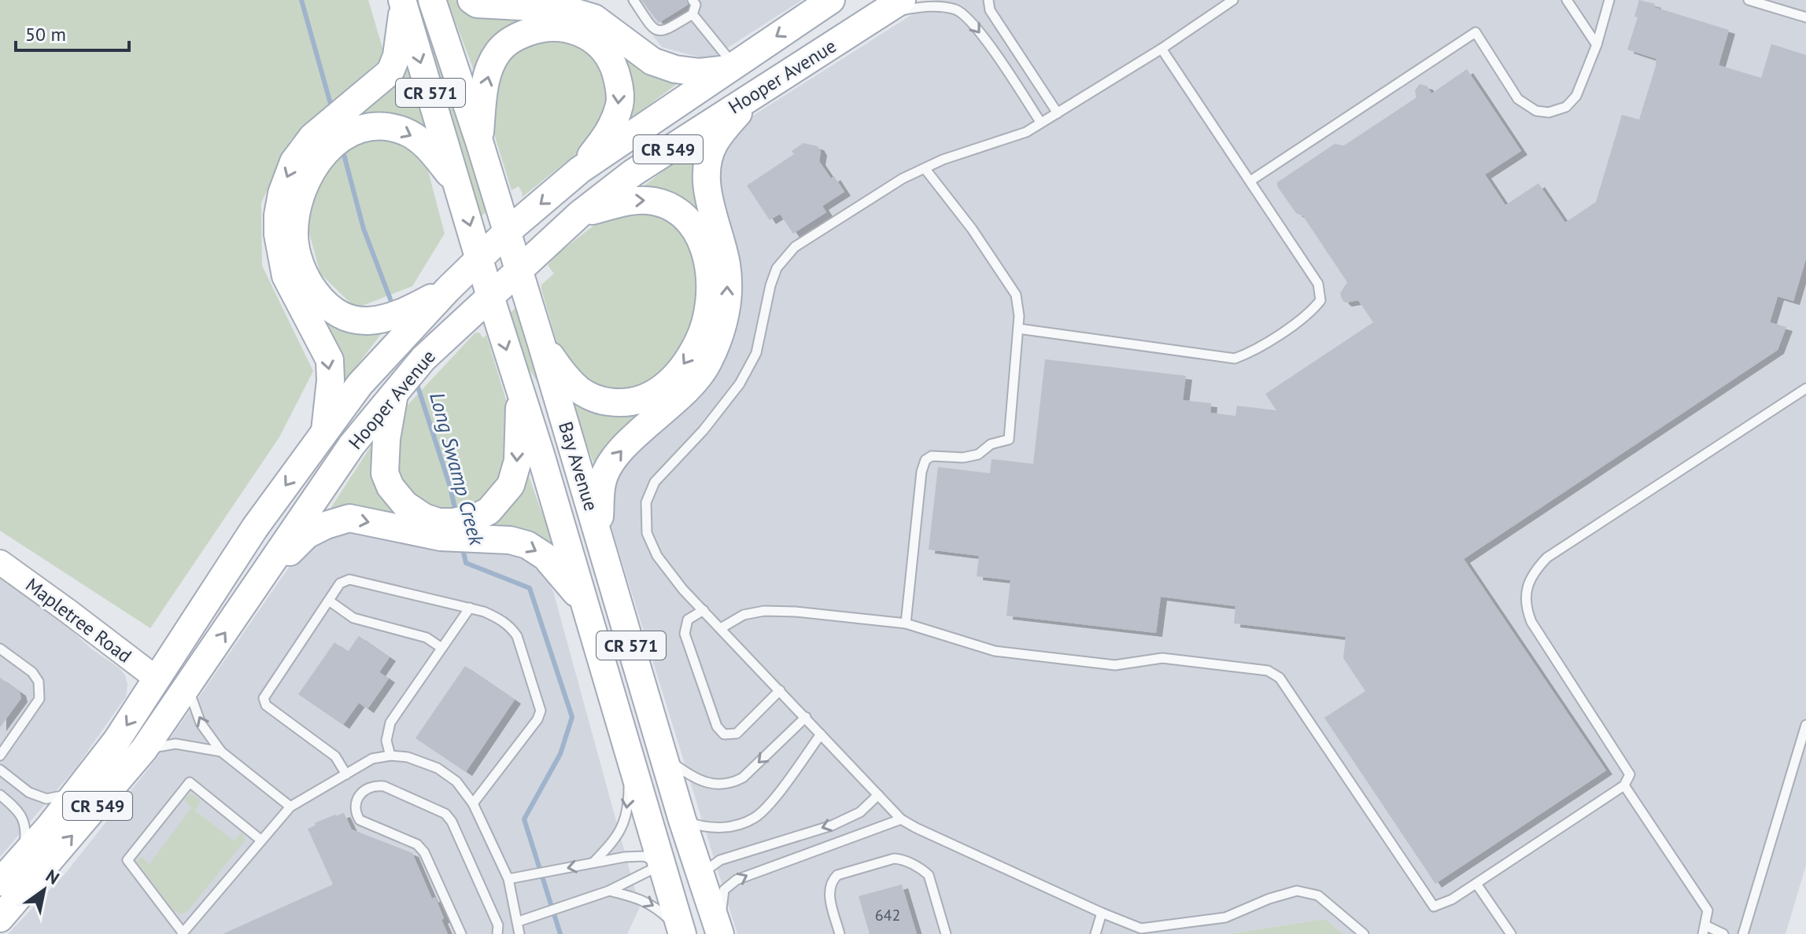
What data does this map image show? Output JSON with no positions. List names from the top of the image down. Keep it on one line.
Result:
{"streets":{"main road":["Hooper Avenue","CR 571","CR 549","Bay Avenue"],"street":["Mapletree Road"]},"crossings":[["Hooper Avenue","Bay Avenue"],["Hooper Avenue","Mapletree Road"]],"water":["Long Swamp Creek"],"house_numbers":["642"],"scale_bar":"50 m","north":"top right"}
